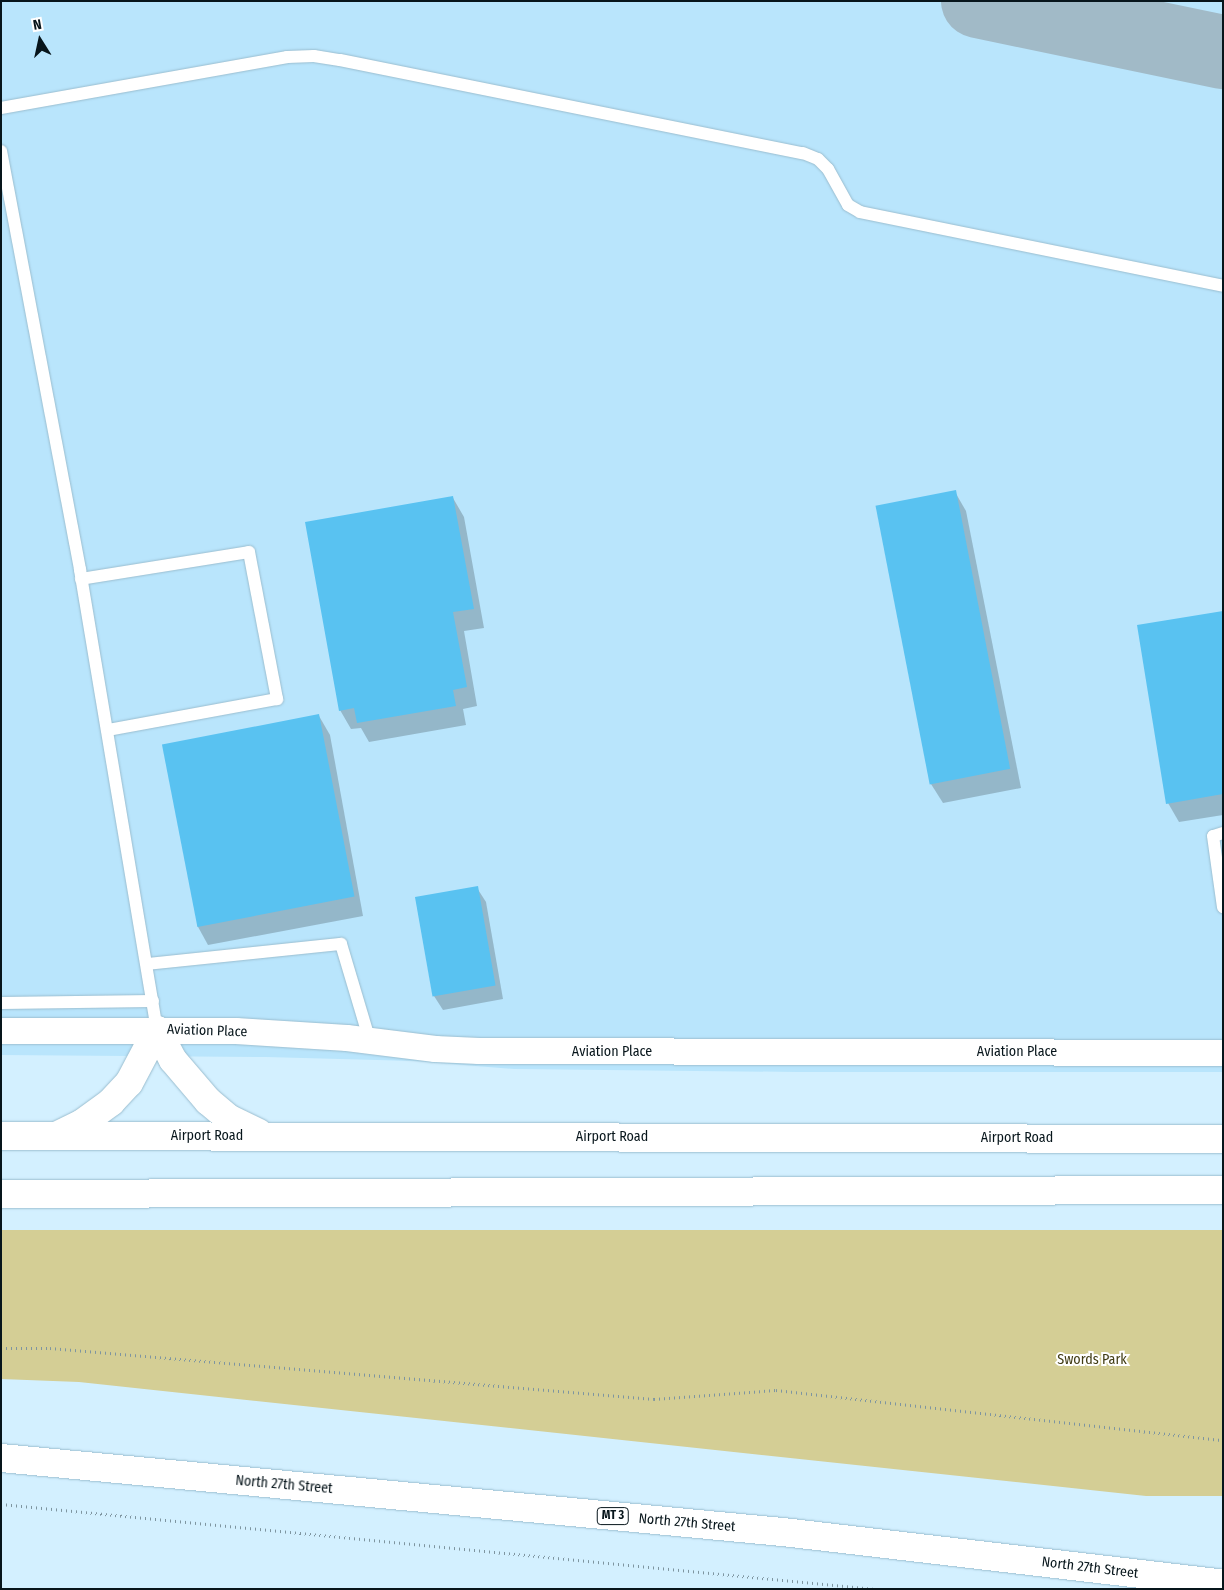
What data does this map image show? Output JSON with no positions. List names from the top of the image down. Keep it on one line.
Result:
{"streets":{"main road":["Airport Road","North 27th Street","MT 3"],"street":["Aviation Place"]},"parks":["Swords Park"],"north":"top"}
